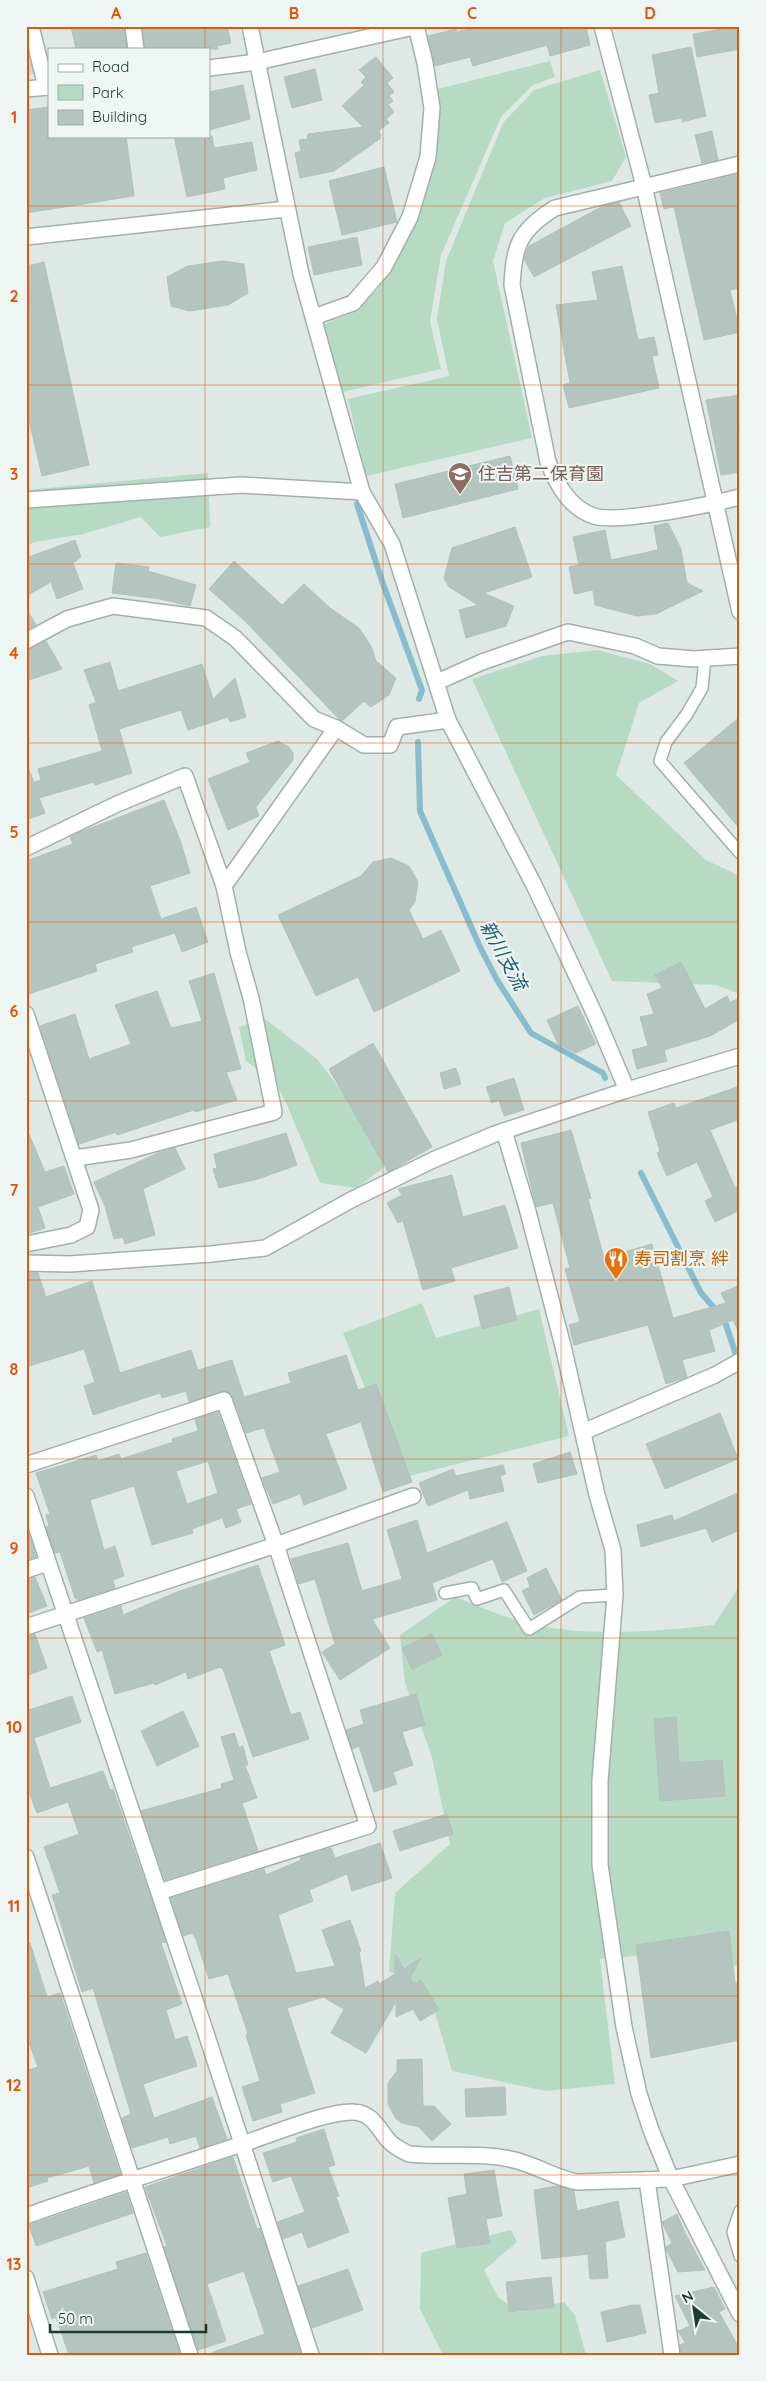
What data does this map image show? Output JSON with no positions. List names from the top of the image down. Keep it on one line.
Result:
{"water":["新川支流"],"places":{"school or university":["住吉第二保育園"],"restaurant":["寿司割烹 絆"]},"legend":["Road","Park","Building"],"scale_bar":"50 m","north":"top left","grid":{"columns":["A","B","C","D"],"rows":["1","2","3","4","5","6","7","8","9","10","11","12","13"]}}
